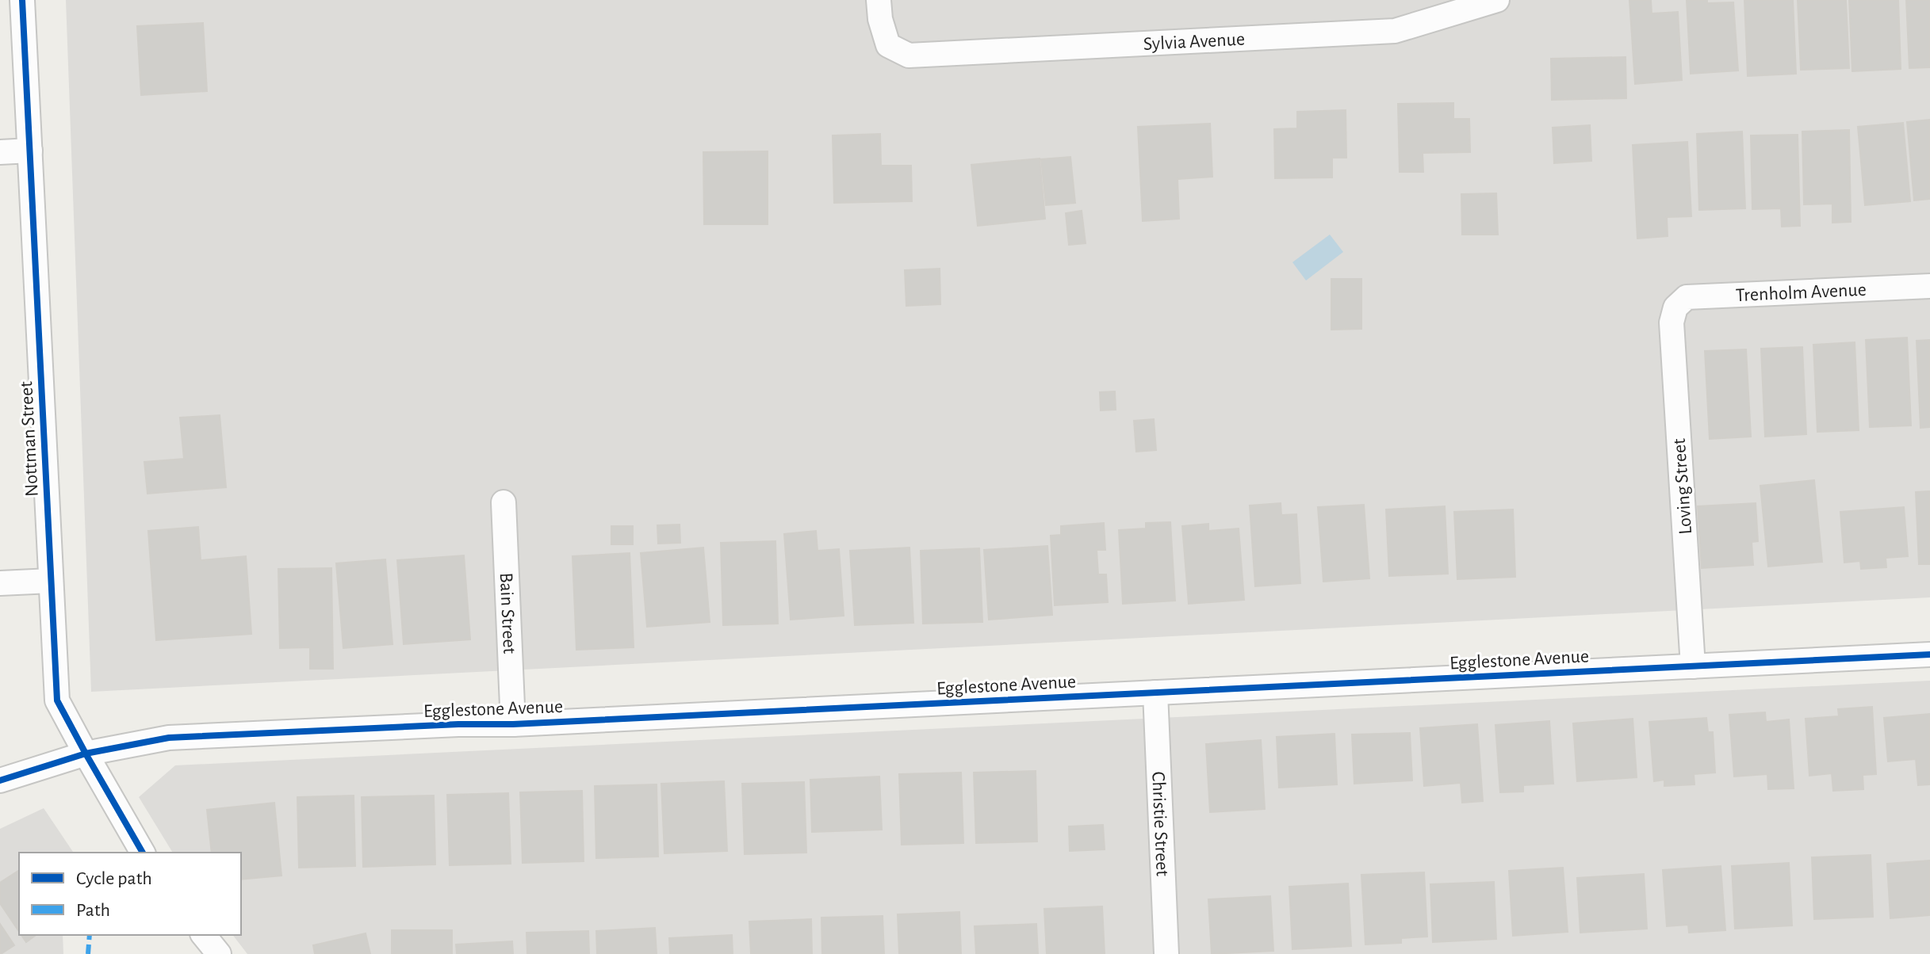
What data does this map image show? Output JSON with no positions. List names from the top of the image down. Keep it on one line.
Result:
{"streets":{"street":["Sylvia Avenue","Trenholm Avenue","Nottman Street","Loving Street","Bain Street","Egglestone Avenue","Christie Street"]},"crossings":[["Trenholm Avenue","Loving Street"],["Nottman Street","Egglestone Avenue"],["Loving Street","Egglestone Avenue"],["Bain Street","Egglestone Avenue"],["Egglestone Avenue","Christie Street"]],"legend":["Cycle path","Path"]}
